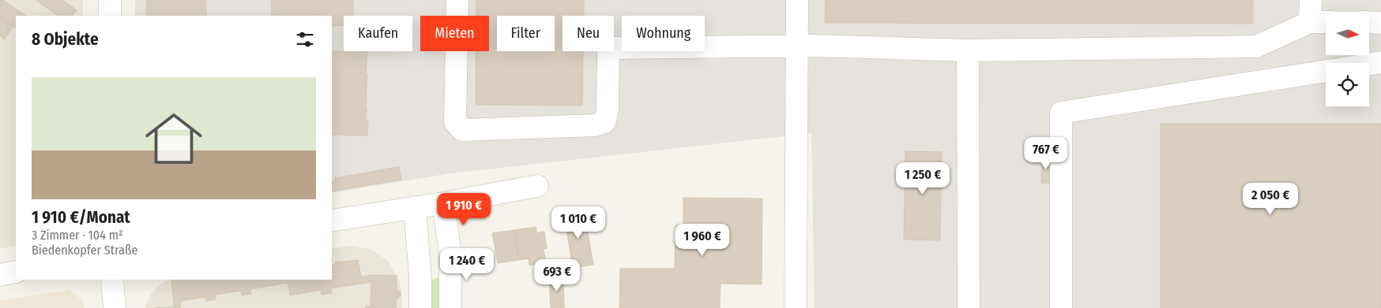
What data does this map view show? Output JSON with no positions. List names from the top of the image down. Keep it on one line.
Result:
{"north":"right","page":{"chip":["Kaufen","Mieten","Filter","Neu","Wohnung"],"heading":"8 Objekte","list":[{"name":"1 910 €/Monat","note":"3 Zimmer · 104 m² · Biedenkopfer Straße"}],"price":["767 €","1 250 €","2 050 €","1 910 €","1 010 €","1 960 €","1 240 €","693 €"]}}
